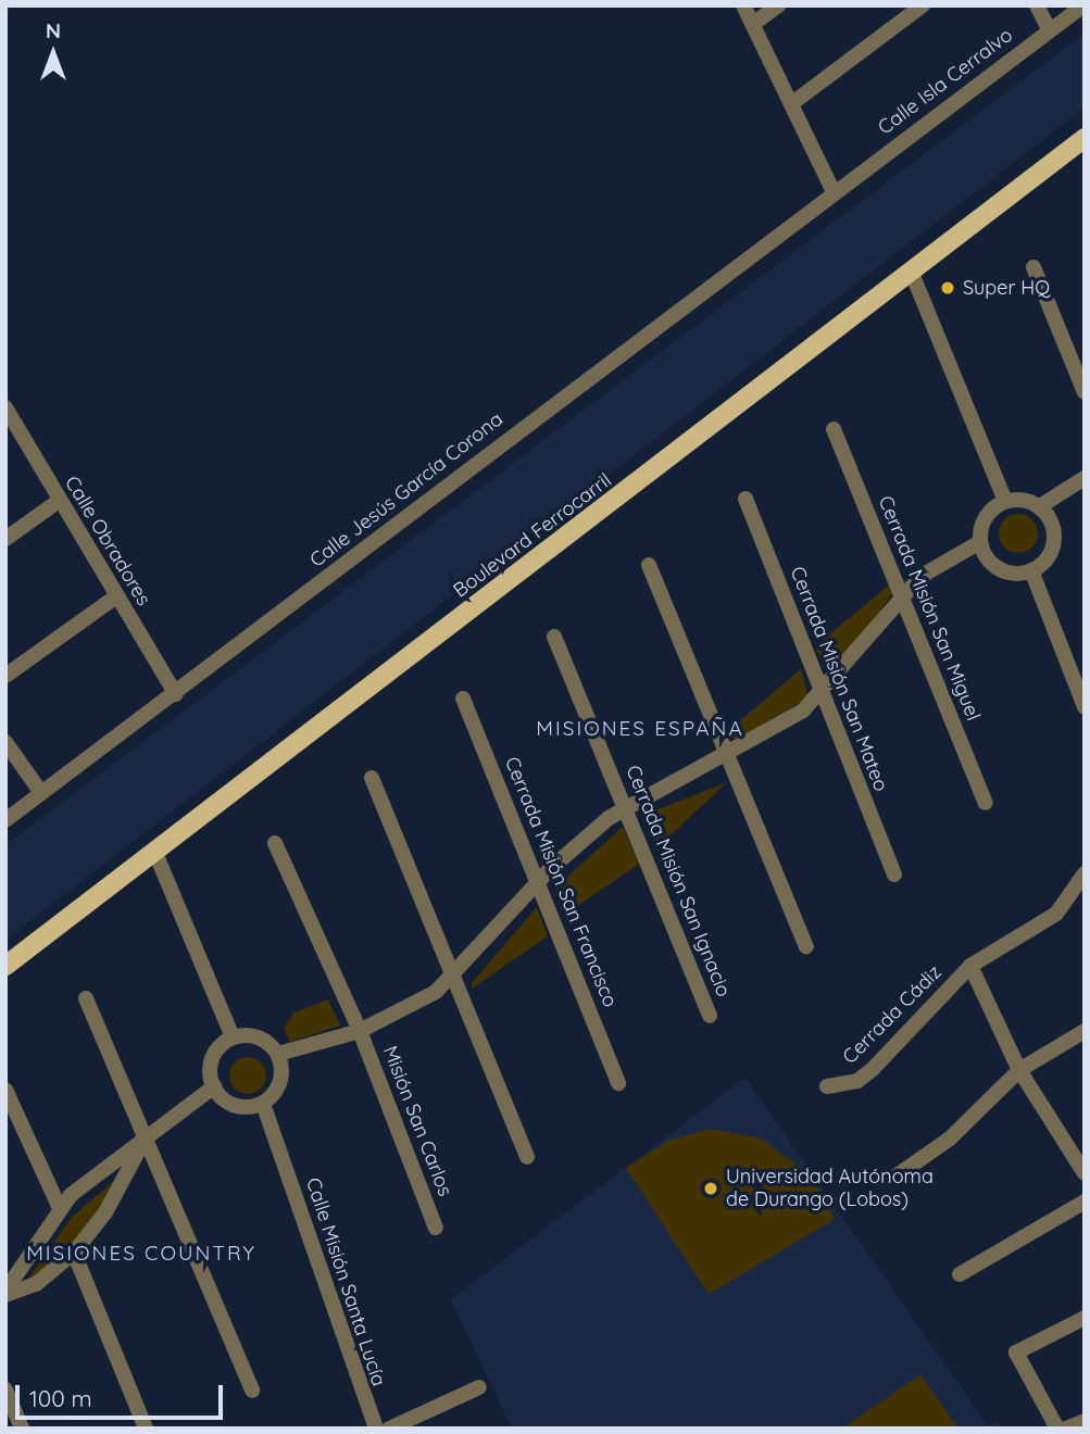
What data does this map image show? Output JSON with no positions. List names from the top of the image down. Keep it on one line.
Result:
{"streets":{"main road":["Boulevard Ferrocarril"],"street":["Calle Isla Cerralvo","Calle Jesús García Corona","Calle Obradores","Cerrada Misión San Miguel","Cerrada Misión San Mateo","Cerrada Misión San Ignacio","Cerrada Misión San Francisco","Cerrada Cádiz","Misión San Carlos","Calle Misión Santa Lucía"]},"crossings":[["Calle Isla Cerralvo","Calle Jesús García Corona"],["Calle Jesús García Corona","Calle Obradores"]],"districts":["MISIONES ESPAÑA","MISIONES COUNTRY"],"places":["Super HQ","Universidad Autónoma de Durango (Lobos)"],"scale_bar":"100 m","north":"top"}
